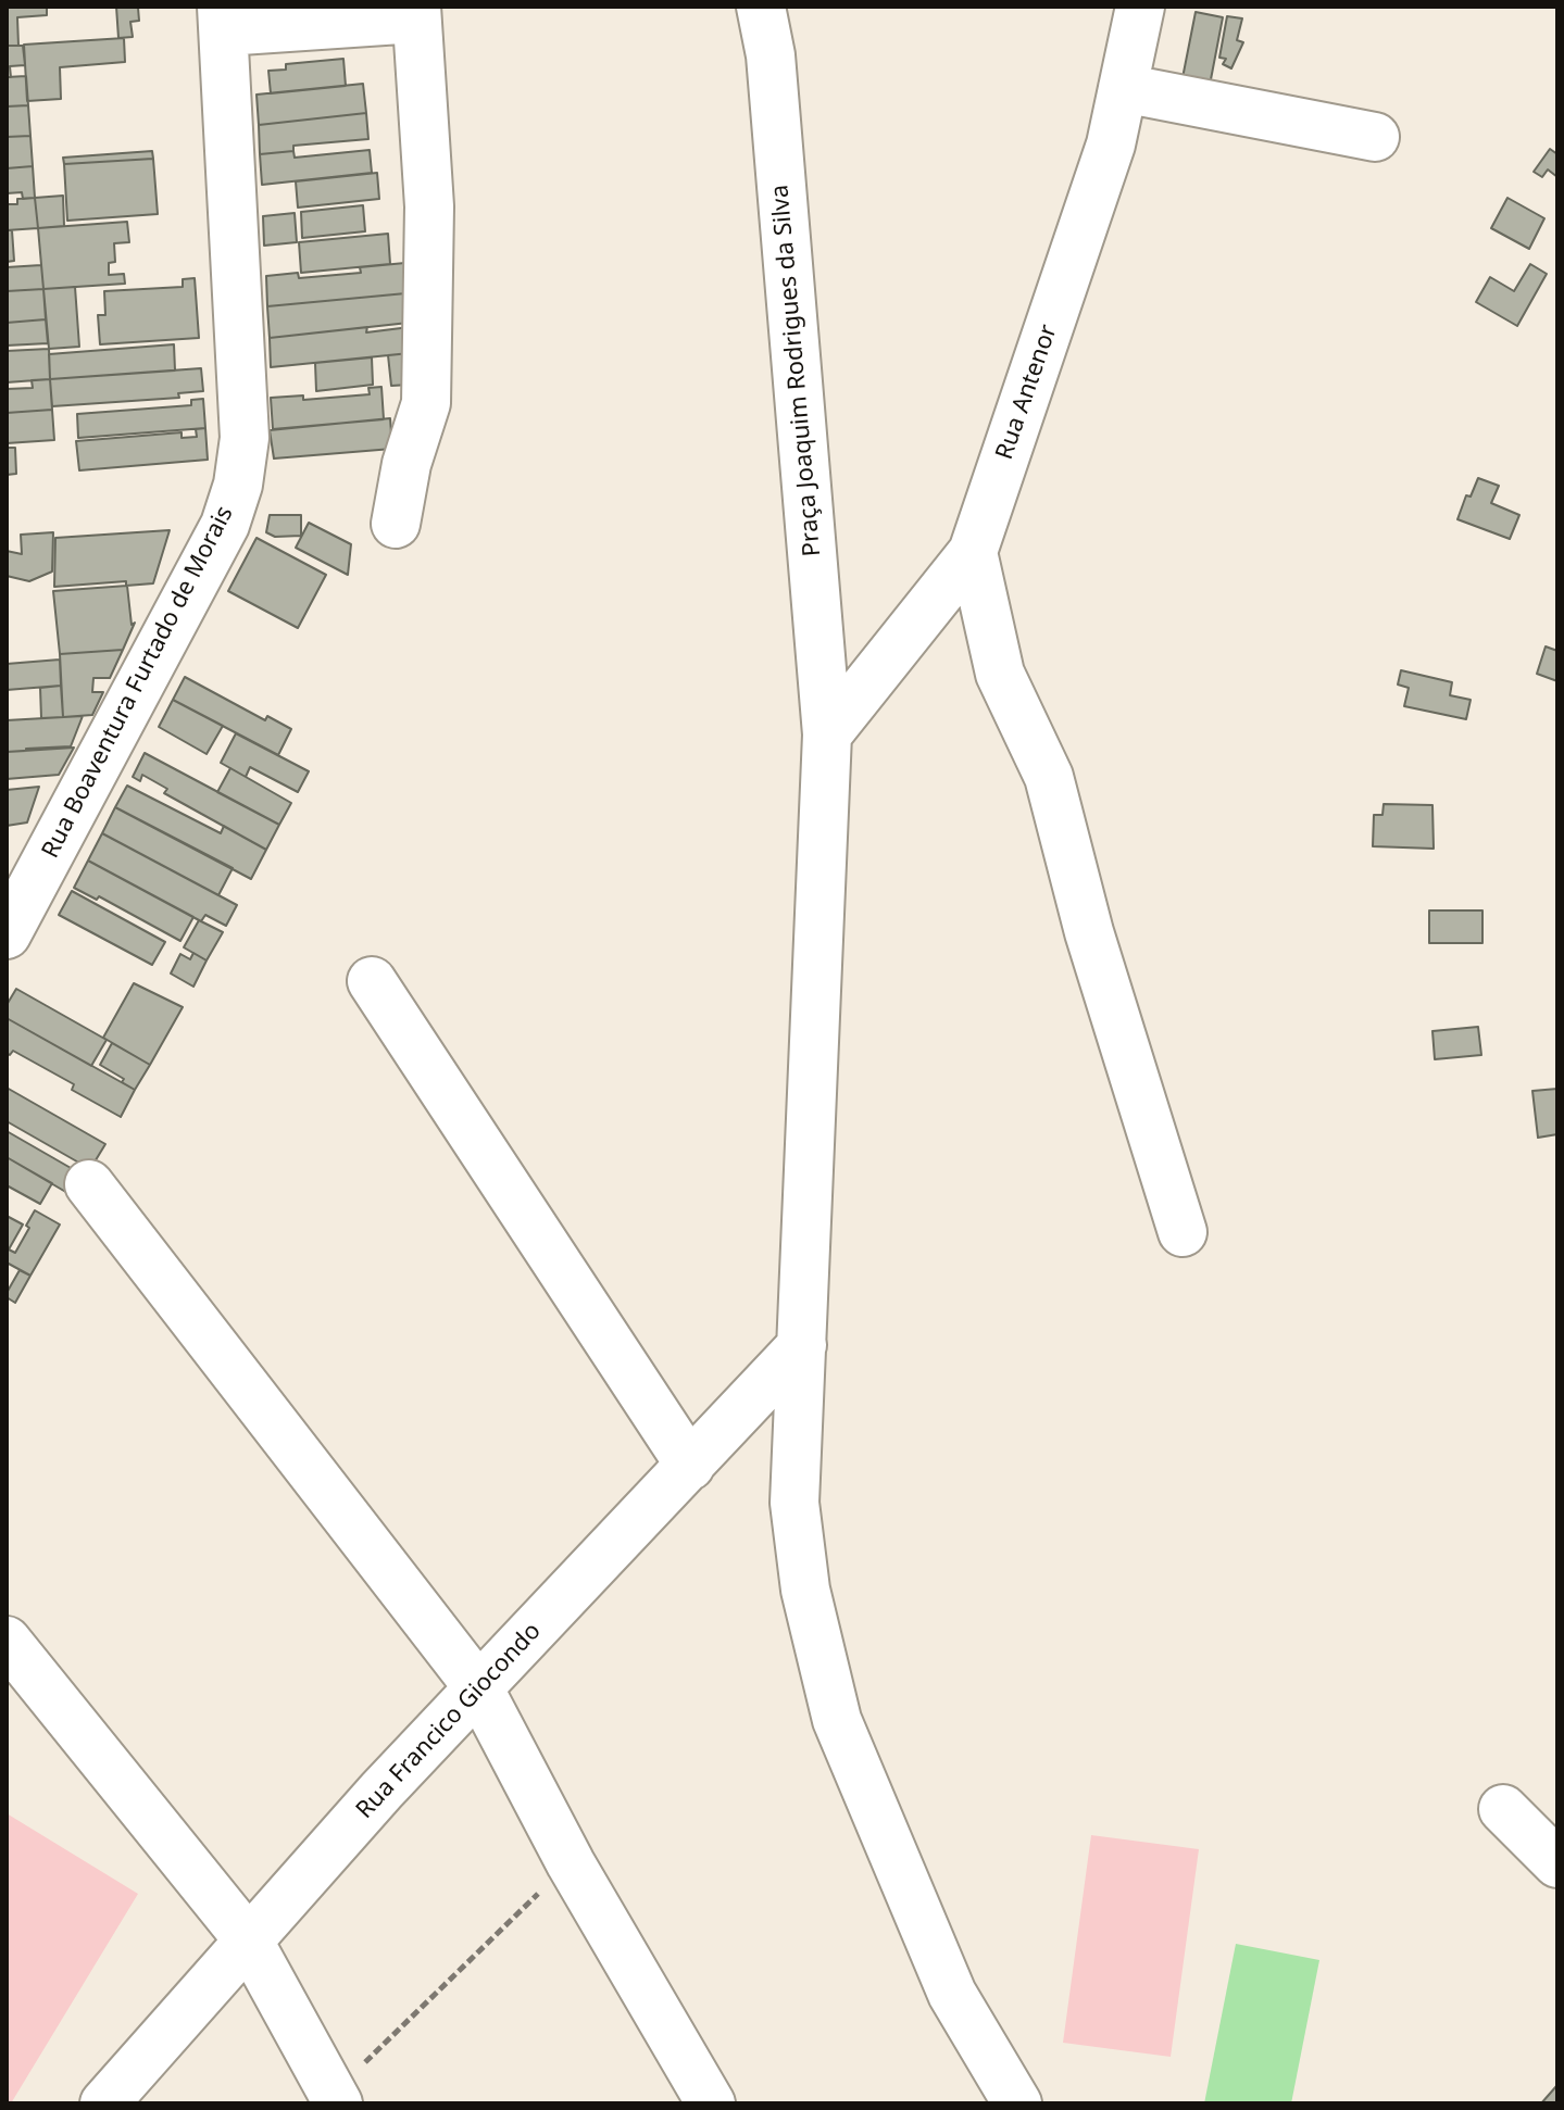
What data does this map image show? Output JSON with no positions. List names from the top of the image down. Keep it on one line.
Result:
{"streets":{"street":["Praça Joaquim Rodrigues da Silva","Rua Antenor","Rua Boaventura Furtado de Morais","Rua Francico Giocondo"]},"crossings":[["Praça Joaquim Rodrigues da Silva","Rua Antenor"],["Praça Joaquim Rodrigues da Silva","Rua Francico Giocondo"]]}
